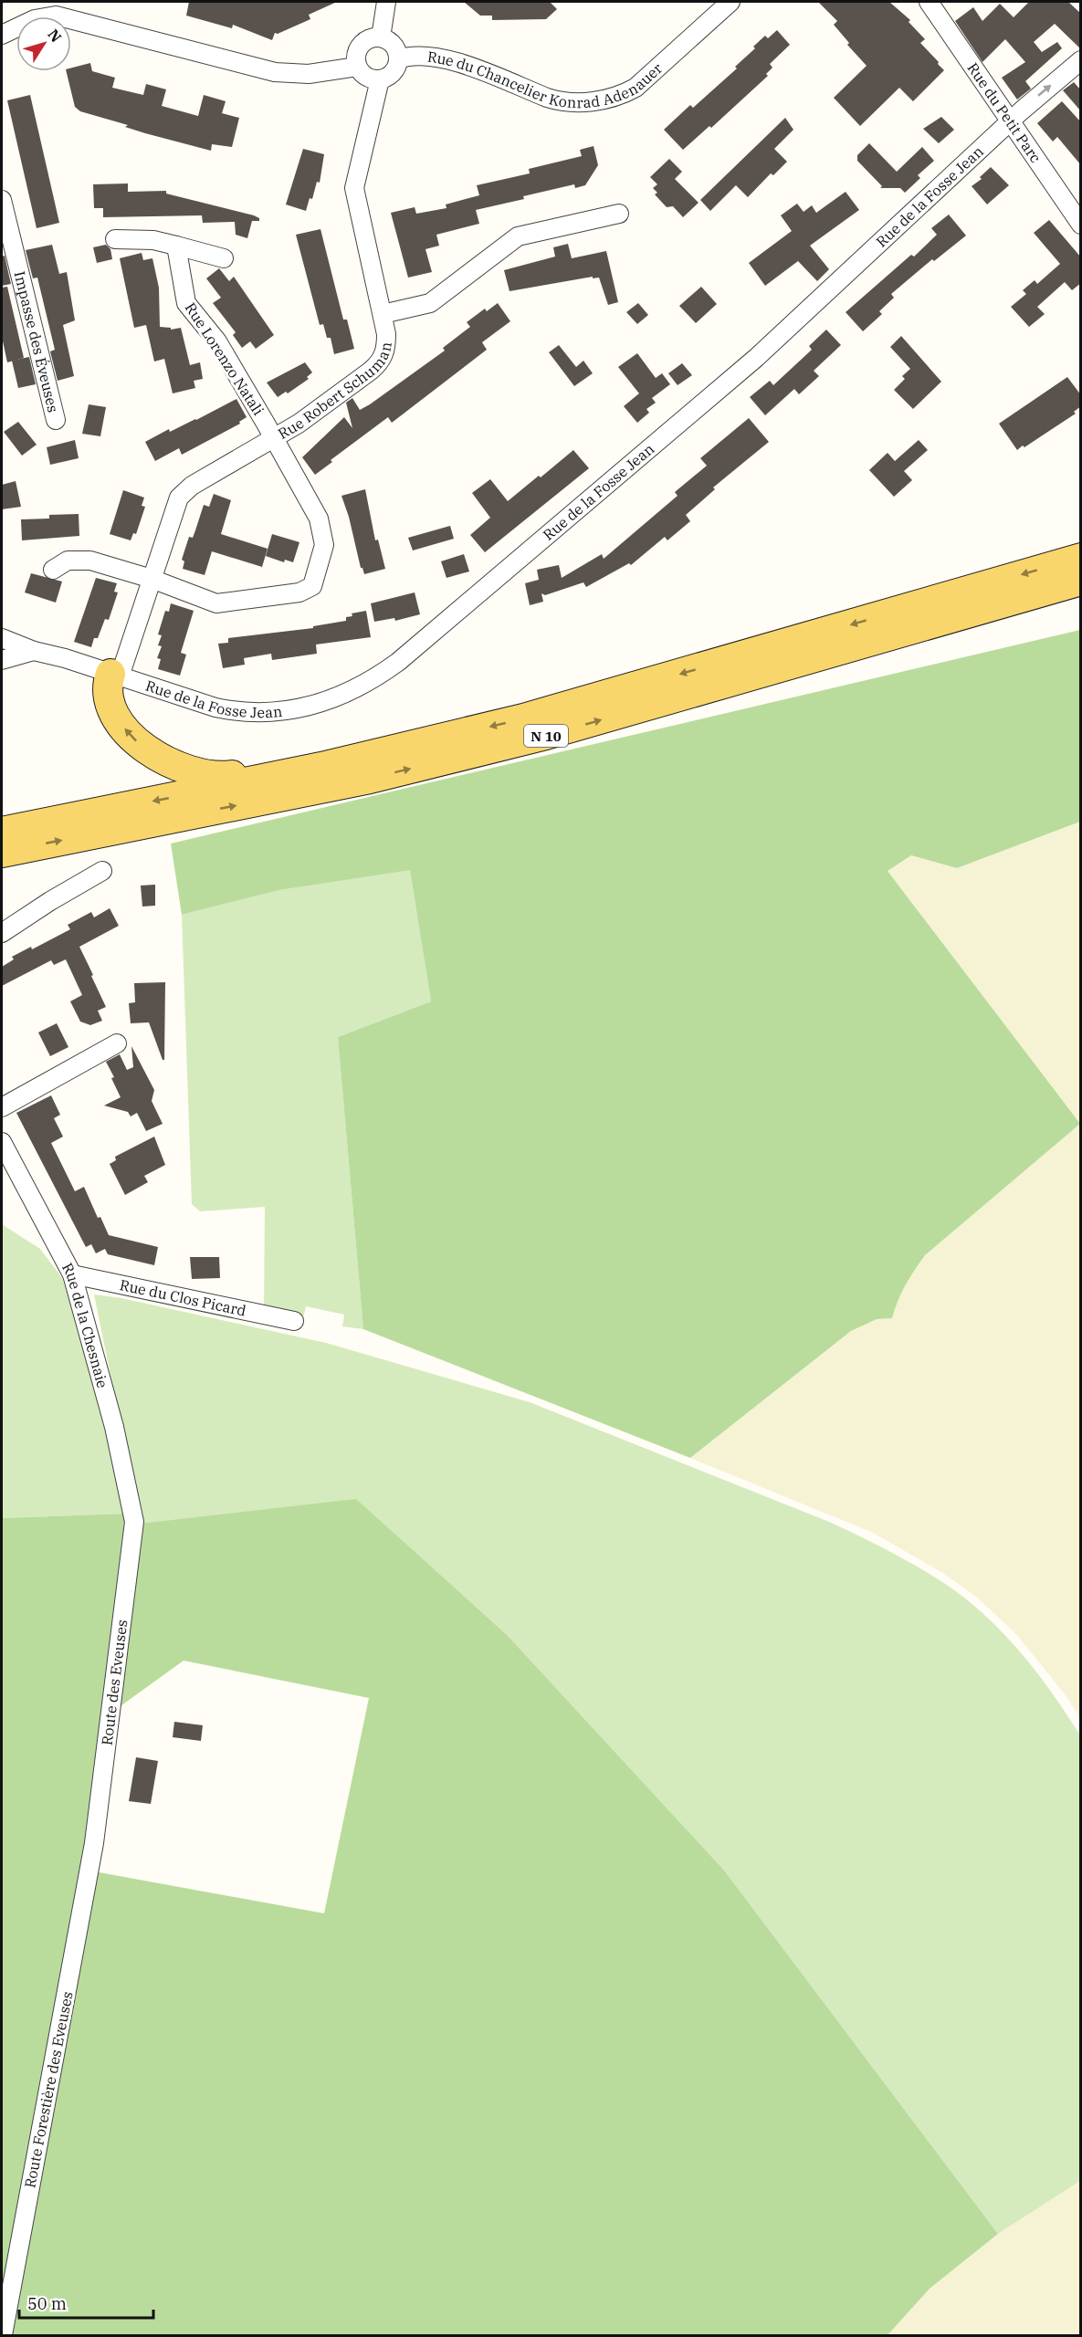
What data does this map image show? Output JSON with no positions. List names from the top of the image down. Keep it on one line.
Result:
{"streets":{"main road":["N 10"],"street":["Rue du Chancelier Konrad Adenauer","Rue du Petit Parc","Rue de la Fosse Jean","Impasse des Éveuses","Rue Lorenzo Natali","Rue Robert Schuman","Rue du Clos Picard","Rue de la Chesnaie","Route des Eveuses","Route Forestière des Eveuses"]},"crossings":[["Rue du Chancelier Konrad Adenauer","Rue Robert Schuman"],["Rue du Petit Parc","Rue de la Fosse Jean"],["Rue de la Fosse Jean","Rue Robert Schuman"],["Rue Lorenzo Natali","Rue Robert Schuman"],["Rue du Clos Picard","Rue de la Chesnaie"],["Rue de la Chesnaie","Route des Eveuses"],["Route des Eveuses","Route Forestière des Eveuses"]],"scale_bar":"50 m","north":"top right"}
